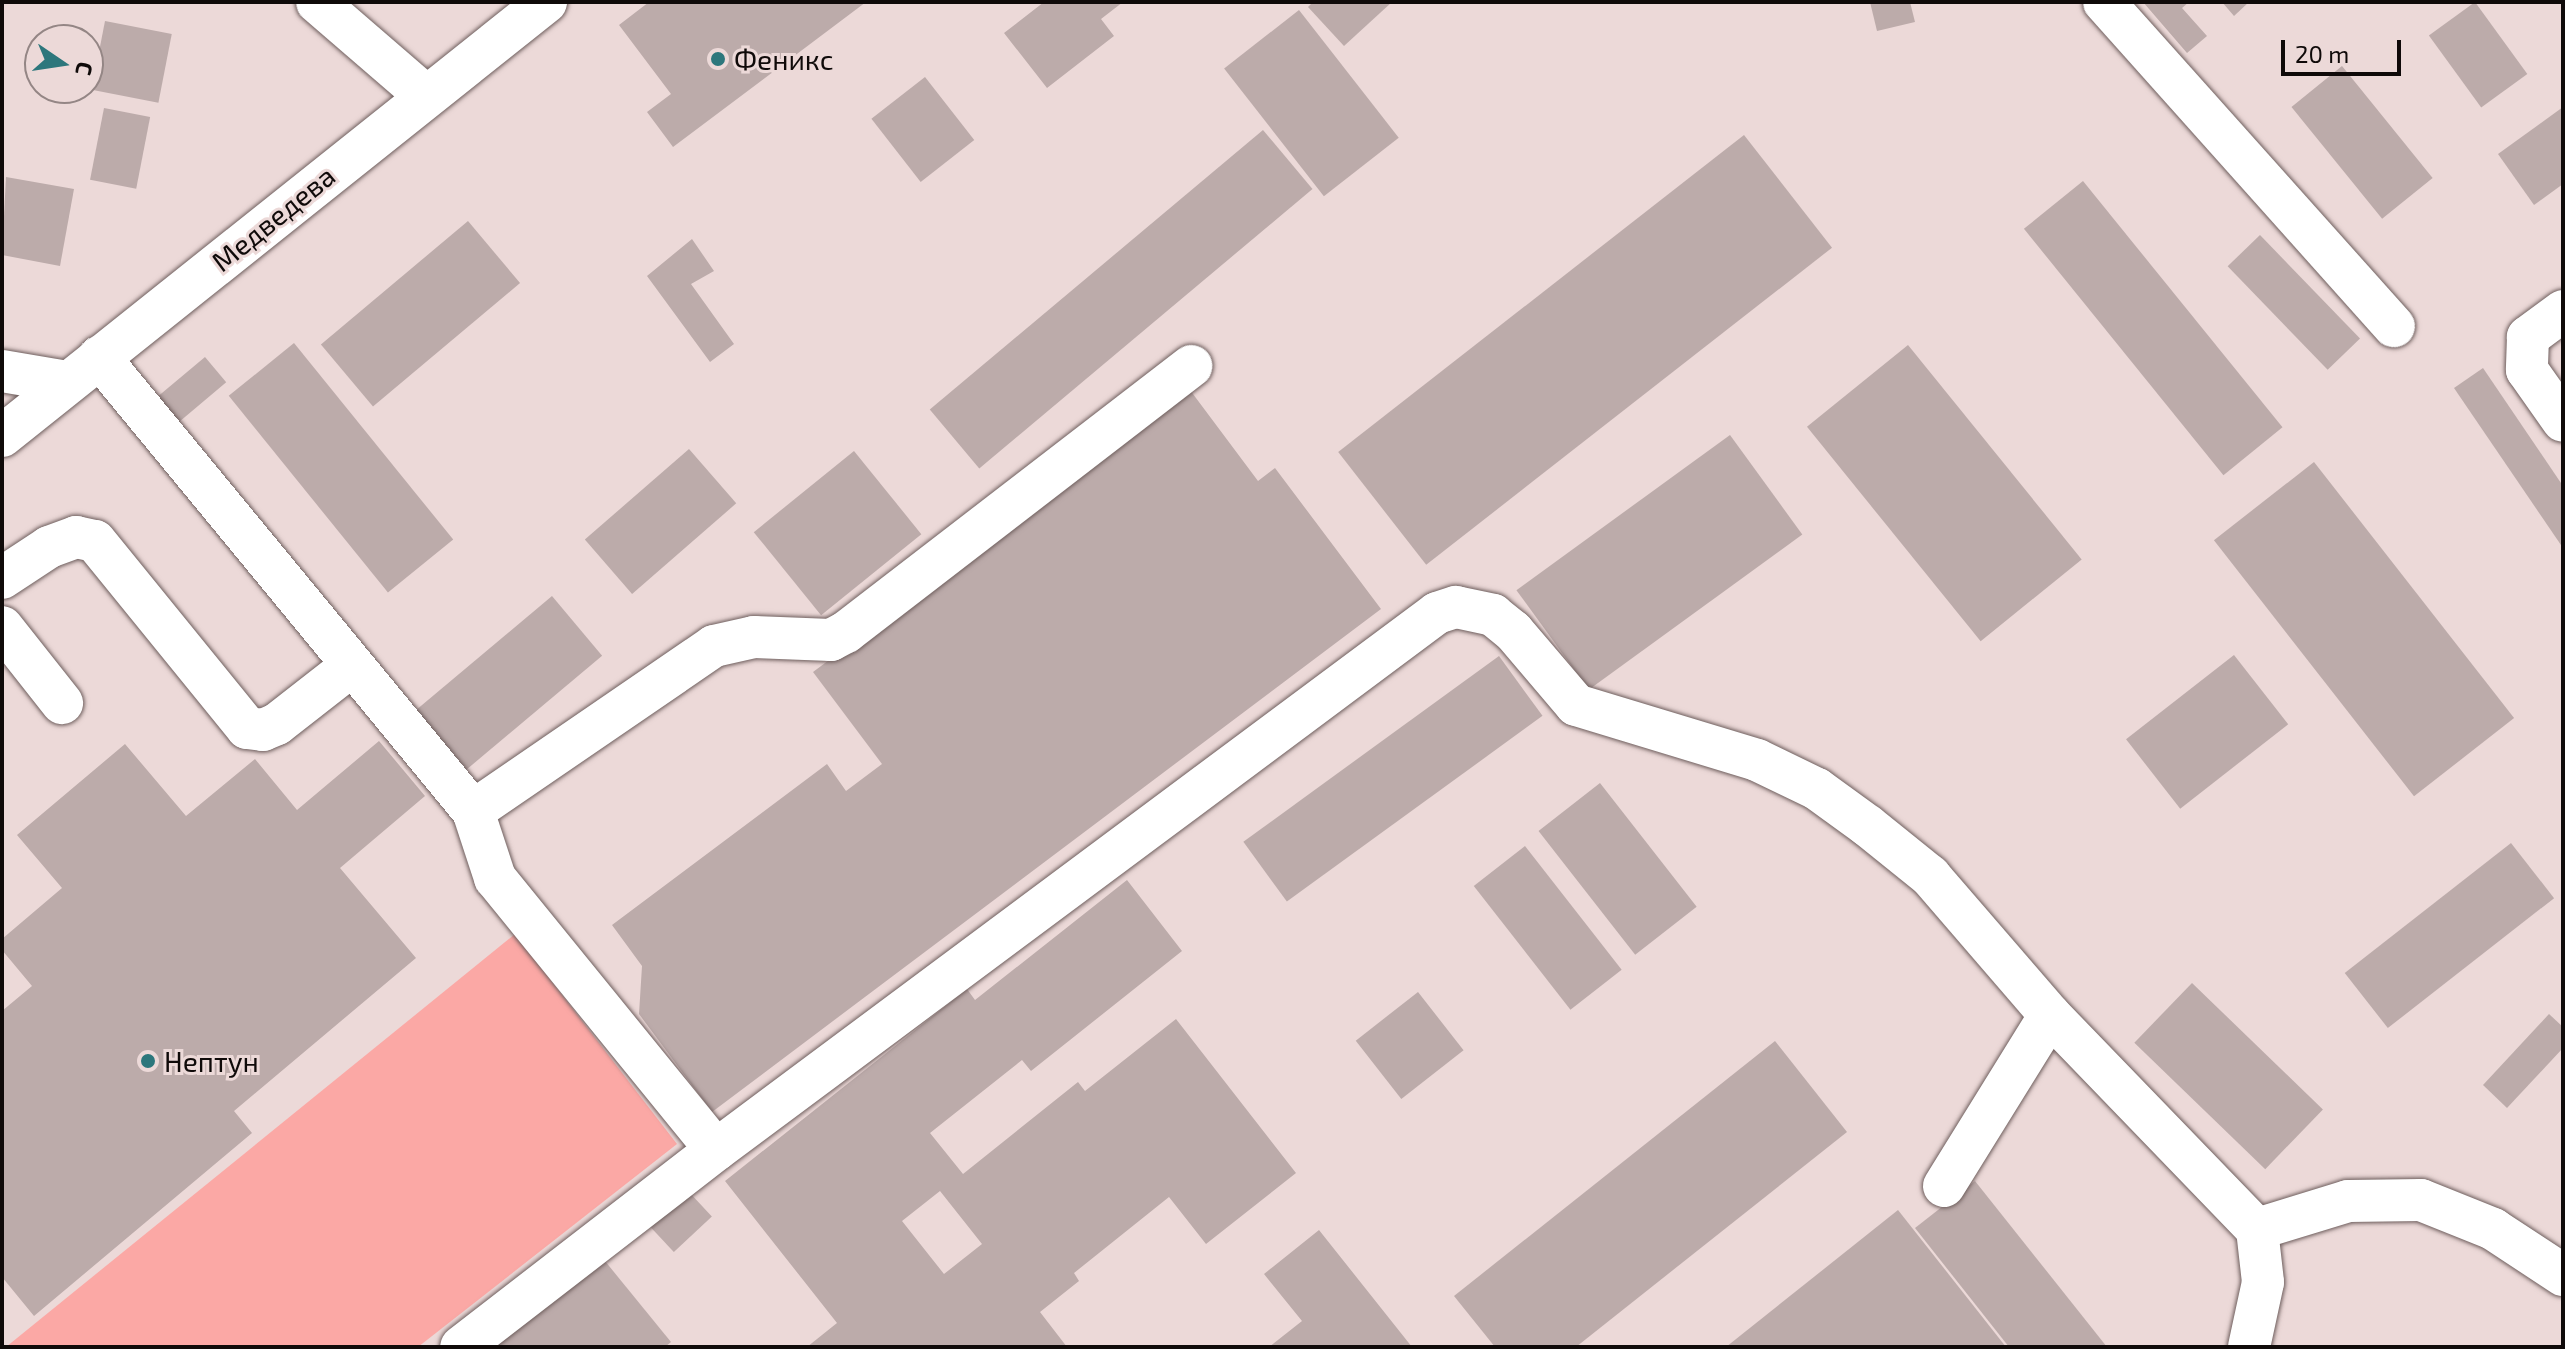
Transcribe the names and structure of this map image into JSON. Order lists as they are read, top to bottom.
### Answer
{
  "streets": {
    "street": ["Медведева"]
  },
  "places": ["Феникс", "Нептун"],
  "scale_bar": "20 m",
  "north": "right"
}
